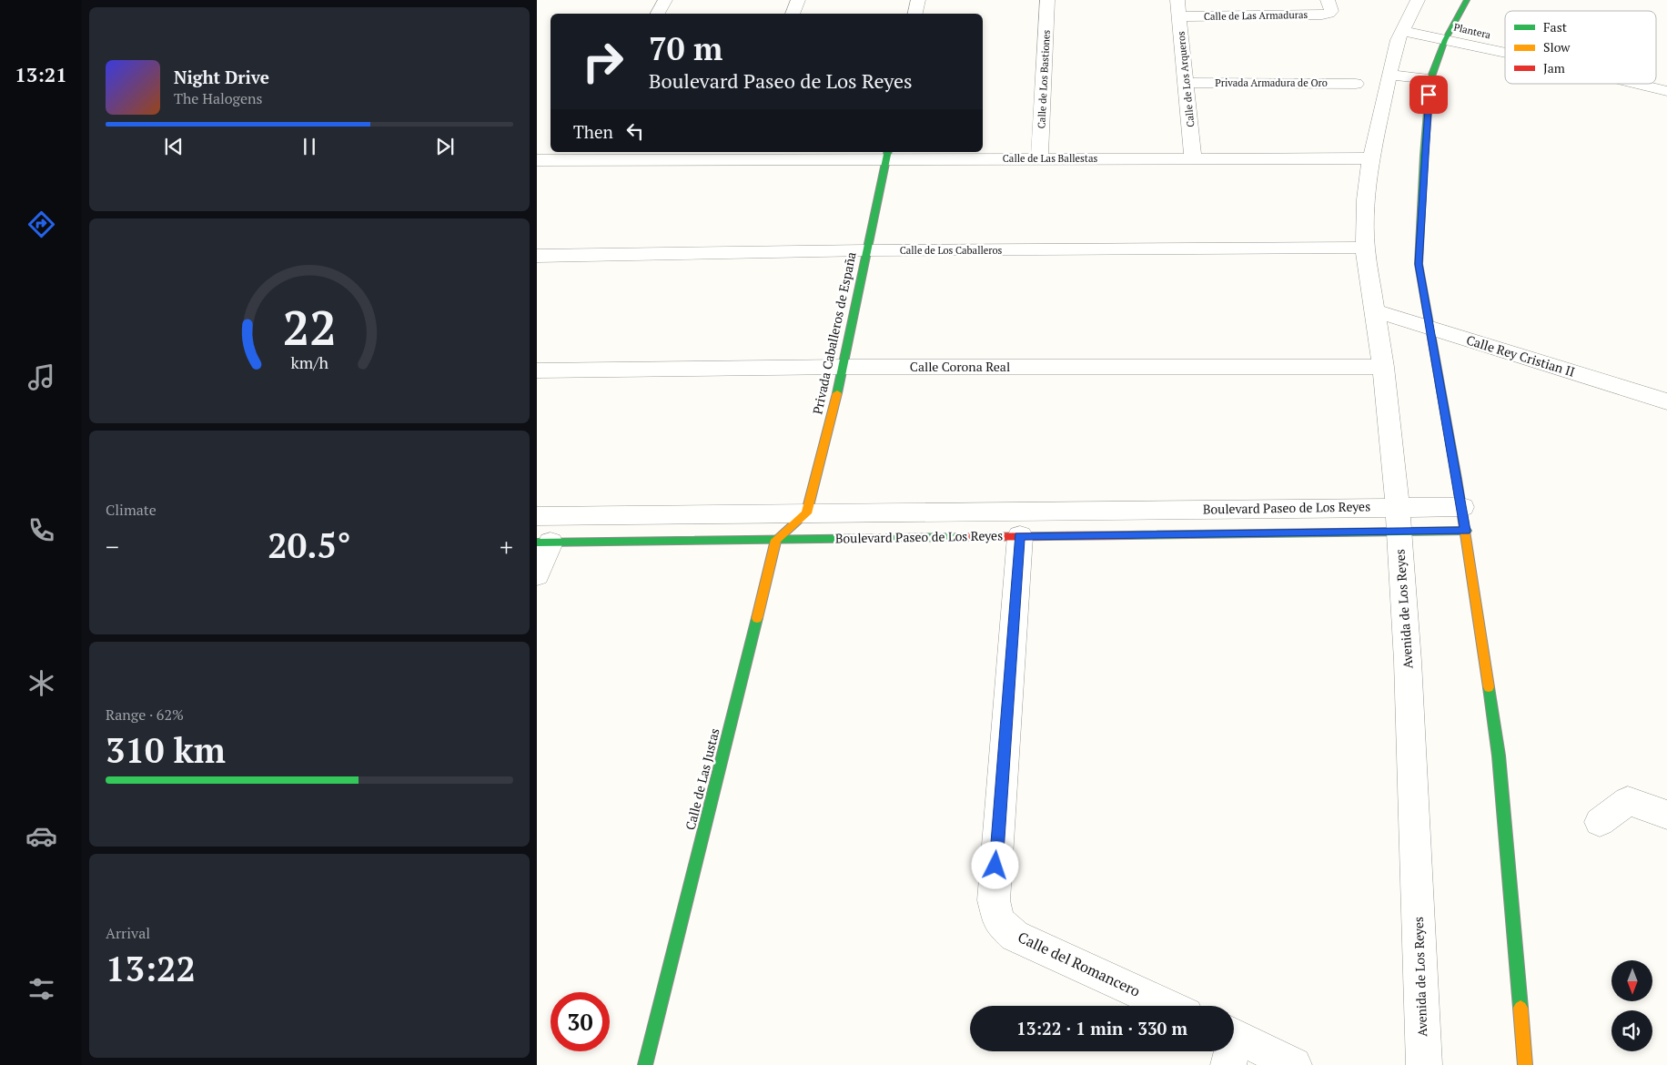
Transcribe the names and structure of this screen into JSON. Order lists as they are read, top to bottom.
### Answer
{
  "streets": {
    "street": [
      "Calle de Las Armaduras",
      "Plantera",
      "Calle de Los Bastiones",
      "Calle de Los Arqueros",
      "Privada Armadura de Oro",
      "Calle de Las Ballestas",
      "Calle de Los Caballeros",
      "Privada Caballeros de España",
      "Calle Rey Cristian II",
      "Calle Corona Real",
      "Boulevard Paseo de Los Reyes",
      "Avenida de Los Reyes",
      "Calle de Las Justas",
      "Calle del Romancero"
    ]
  },
  "crossings": [
    ["Calle de Las Armaduras", "Calle de Los Arqueros"],
    ["Plantera", "Avenida de Los Reyes"],
    ["Calle de Los Bastiones", "Calle de Las Ballestas"],
    ["Calle de Los Arqueros", "Privada Armadura de Oro"],
    ["Calle de Los Arqueros", "Calle de Las Ballestas"],
    ["Calle de Las Ballestas", "Privada Caballeros de España"],
    ["Calle de Las Ballestas", "Avenida de Los Reyes"],
    ["Calle de Los Caballeros", "Privada Caballeros de España"],
    ["Calle de Los Caballeros", "Avenida de Los Reyes"],
    ["Privada Caballeros de España", "Calle Corona Real"],
    ["Privada Caballeros de España", "Boulevard Paseo de Los Reyes"],
    ["Calle Rey Cristian II", "Avenida de Los Reyes"],
    ["Calle Corona Real", "Avenida de Los Reyes"],
    ["Boulevard Paseo de Los Reyes", "Avenida de Los Reyes"],
    ["Boulevard Paseo de Los Reyes", "Calle de Las Justas"],
    ["Boulevard Paseo de Los Reyes", "Calle del Romancero"]
  ],
  "legend": ["Fast", "Slow", "Jam"],
  "north": "bottom",
  "page": {
    "tabs": "13:21",
    "turn": ["70 m", "Boulevard Paseo de Los Reyes"],
    "song": ["Night Drive", "The Halogens"],
    "then": "Then",
    "tile": [
      "Climate",
      ["Range · 62%", "310 km"],
      ["Arrival", "13:22"]
    ],
    "heat": ["−", "20.5°", "+"],
    "limit": "30",
    "trip": "13:22 · 1 min · 330 m",
    "gauge": ["22", "km/h"]
  }
}
